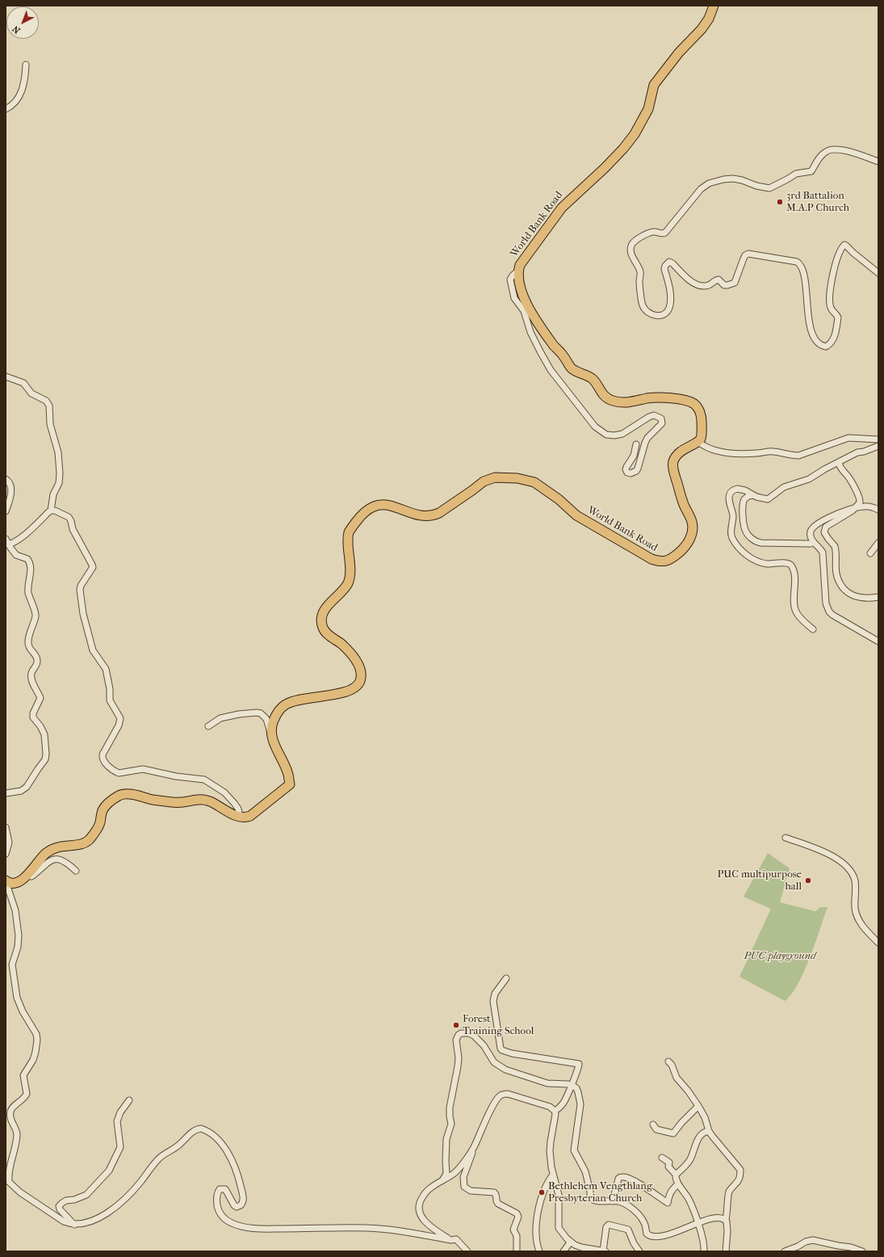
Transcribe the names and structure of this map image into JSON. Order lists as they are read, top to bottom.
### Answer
{
  "streets": {
    "main road": ["World Bank Road"]
  },
  "parks": ["PUC playground"],
  "places": [
    "3rd Battalion M.A.P Church",
    "PUC multipurpose hall",
    "Forest Training School",
    "Bethlehem Vengthlang Presbyterian Church"
  ],
  "north": "bottom left"
}
